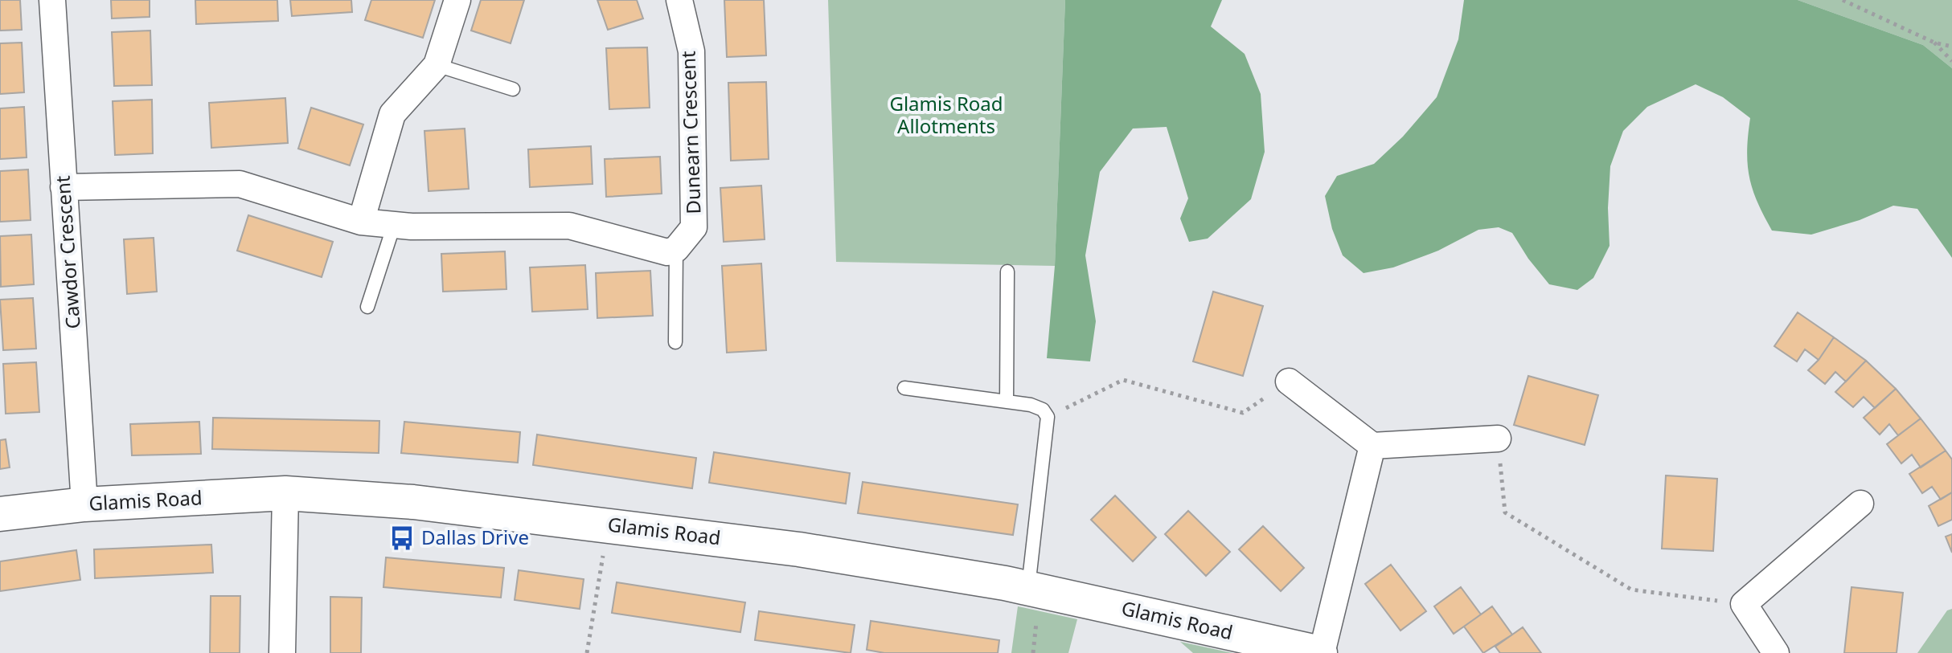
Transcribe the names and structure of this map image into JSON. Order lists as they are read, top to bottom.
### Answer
{
  "streets": {
    "street": ["Dunearn Crescent", "Cawdor Crescent", "Glamis Road"]
  },
  "crossings": [
    ["Cawdor Crescent", "Glamis Road"]
  ],
  "parks": ["Glamis Road Allotments"],
  "places": {
    "bus stop": ["Dallas Drive"]
  }
}
